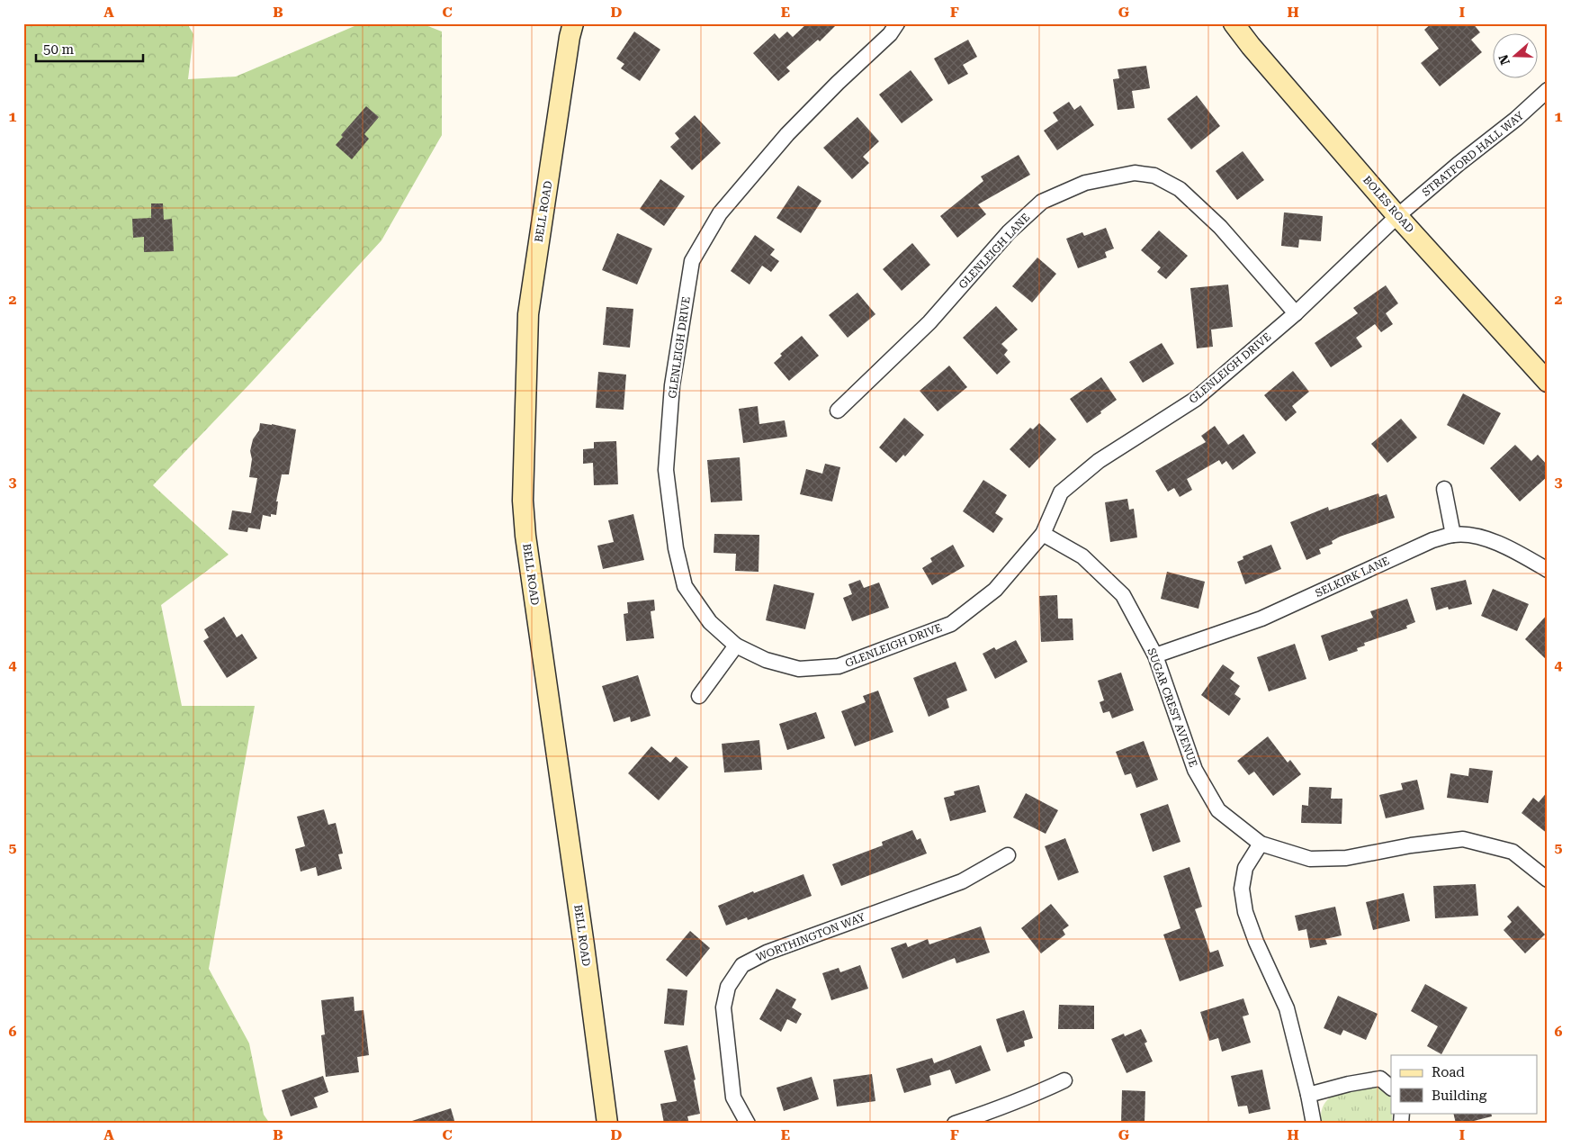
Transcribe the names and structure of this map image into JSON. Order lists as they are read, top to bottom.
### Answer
{
  "streets": {
    "street": [
      "STRATFORD HALL WAY",
      "BOLES ROAD",
      "BELL ROAD",
      "GLENLEIGH LANE",
      "GLENLEIGH DRIVE",
      "SELKIRK LANE",
      "SUGAR CREST AVENUE",
      "WORTHINGTON WAY"
    ]
  },
  "crossings": [
    ["STRATFORD HALL WAY", "BOLES ROAD"],
    ["STRATFORD HALL WAY", "GLENLEIGH DRIVE"],
    ["BOLES ROAD", "GLENLEIGH DRIVE"],
    ["GLENLEIGH LANE", "GLENLEIGH DRIVE"],
    ["GLENLEIGH DRIVE", "SUGAR CREST AVENUE"],
    ["SELKIRK LANE", "SUGAR CREST AVENUE"]
  ],
  "legend": ["Road", "Building"],
  "scale_bar": "50 m",
  "north": "left",
  "grid": {
    "columns": [
      "A",
      "B",
      "C",
      "D",
      "E",
      "F",
      "G",
      "H",
      "I"
    ],
    "rows": [
      "1",
      "2",
      "3",
      "4",
      "5",
      "6"
    ]
  }
}
